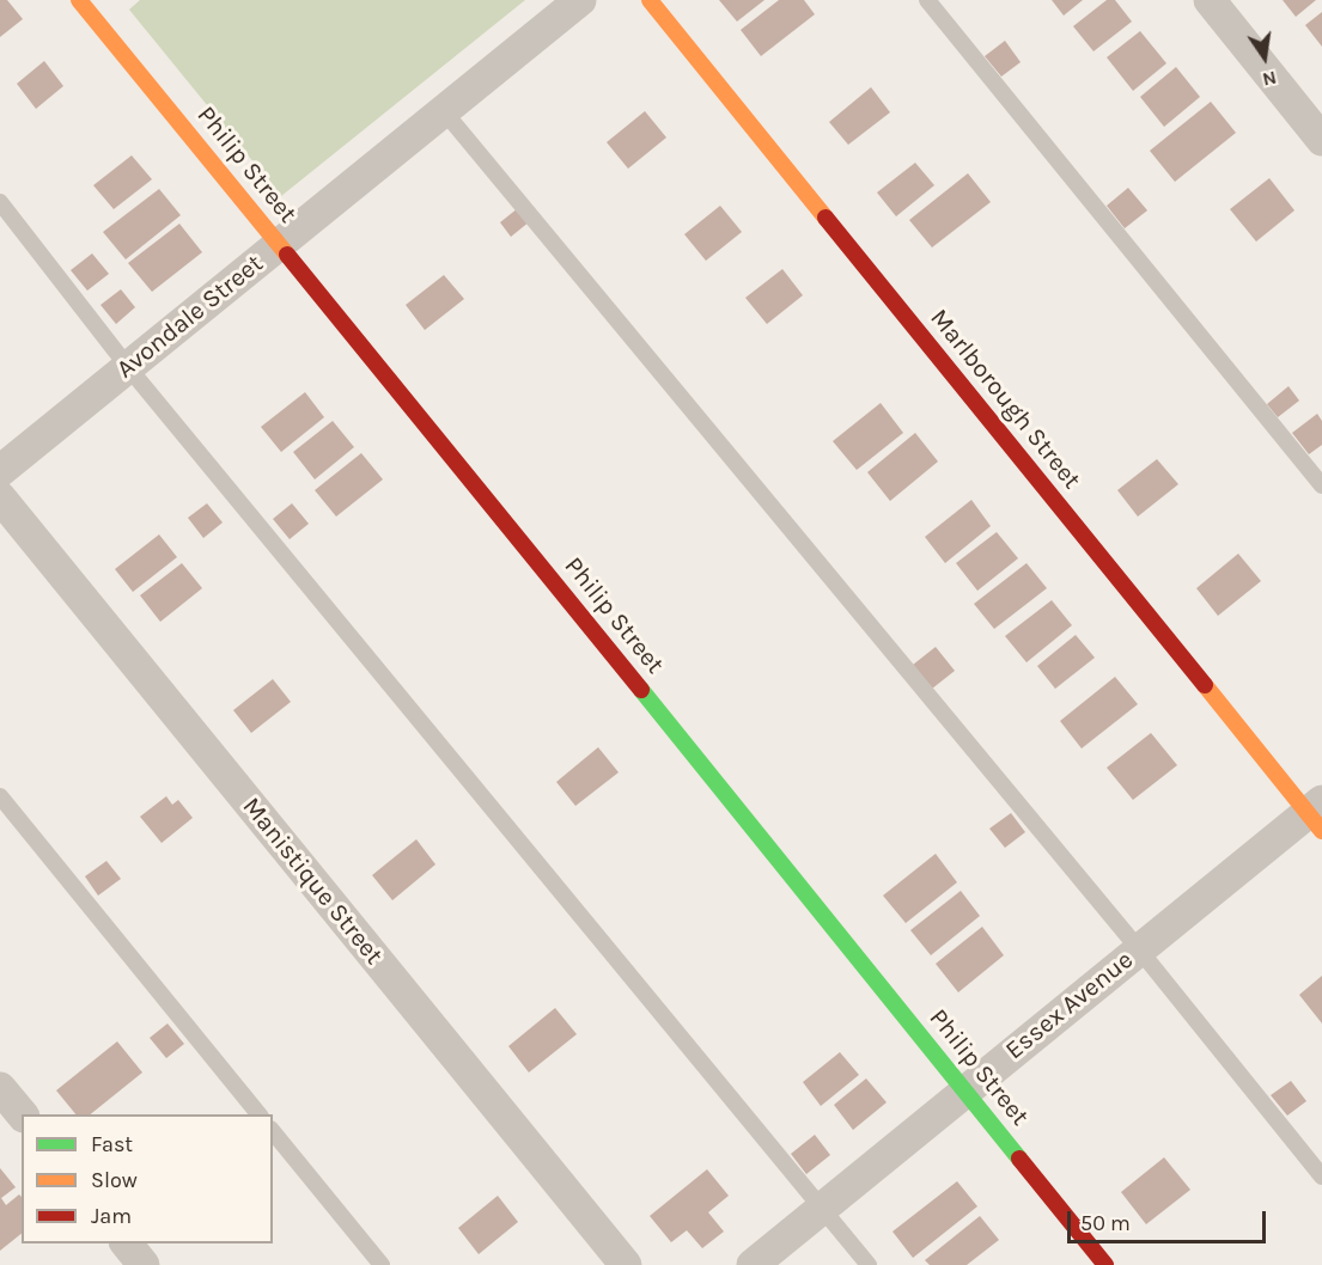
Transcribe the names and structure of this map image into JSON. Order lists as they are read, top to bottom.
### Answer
{
  "streets": {
    "street": [
      "Philip Street",
      "Avondale Street",
      "Marlborough Street",
      "Manistique Street",
      "Essex Avenue"
    ]
  },
  "crossings": [
    ["Philip Street", "Avondale Street"],
    ["Philip Street", "Essex Avenue"],
    ["Marlborough Street", "Essex Avenue"]
  ],
  "legend": ["Fast", "Slow", "Jam"],
  "scale_bar": "50 m",
  "north": "bottom"
}
